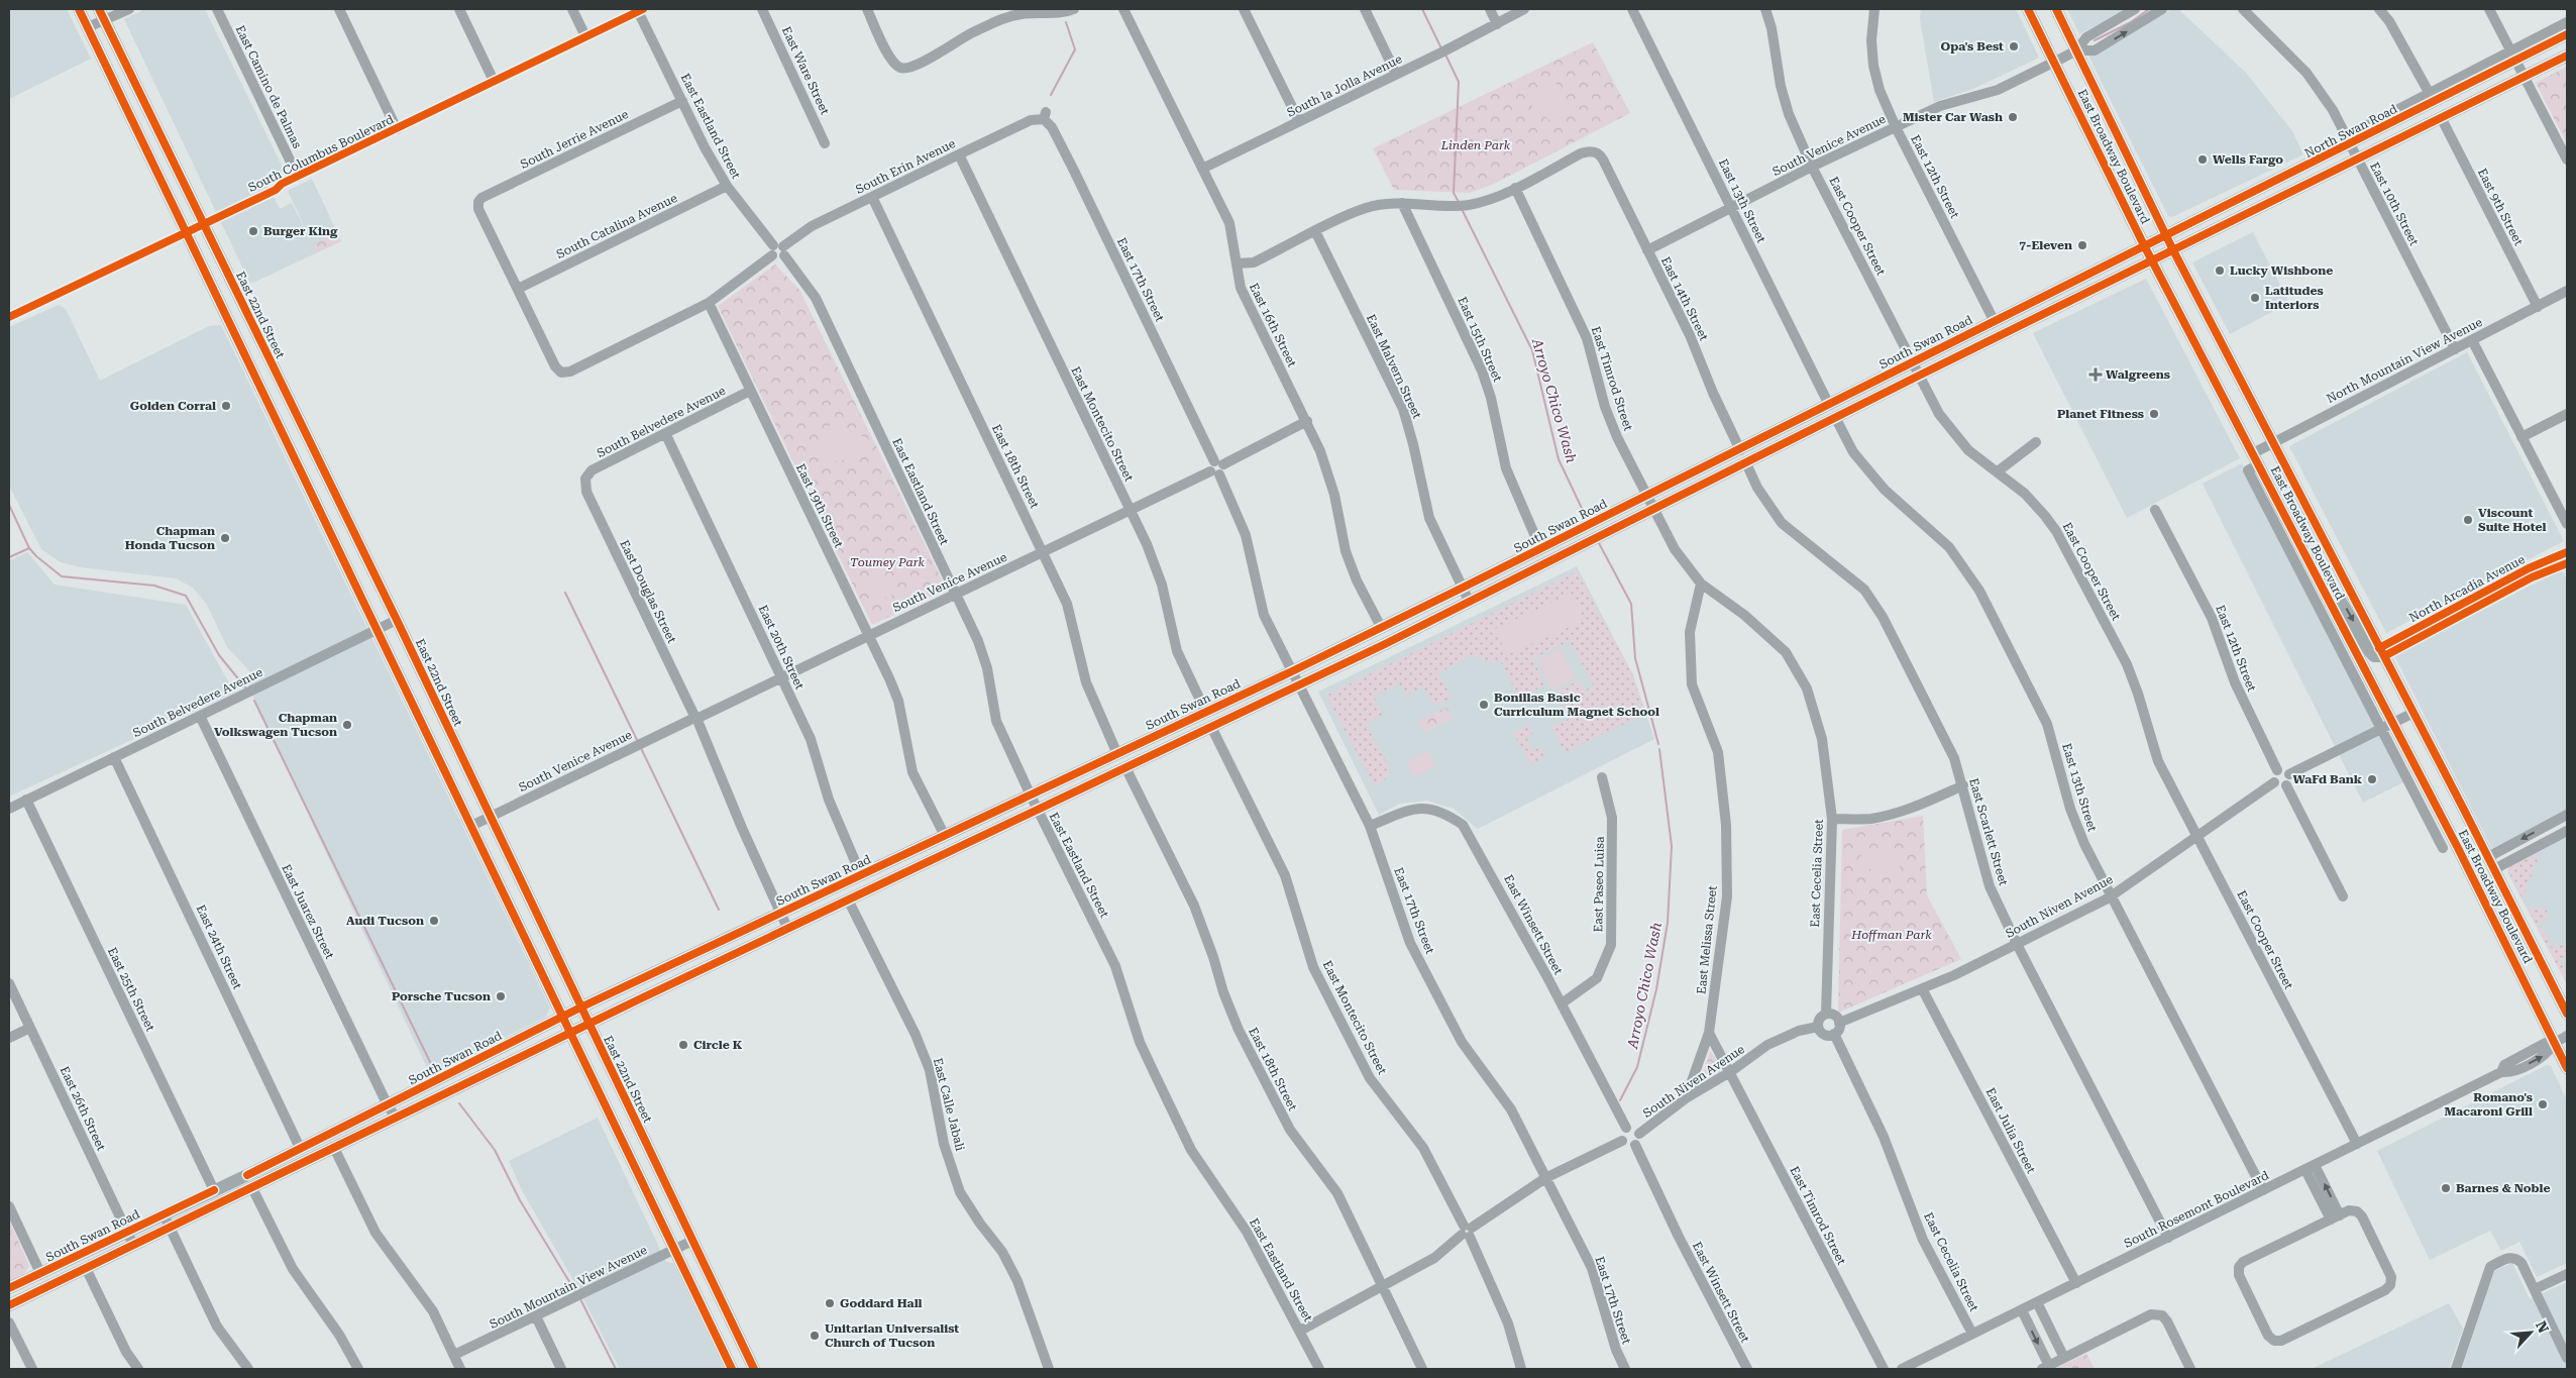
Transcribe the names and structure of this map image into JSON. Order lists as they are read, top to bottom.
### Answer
{
  "streets": {
    "main road": [
      "North Swan Road",
      "East Broadway Boulevard",
      "East 22nd Street",
      "South Swan Road"
    ],
    "street": [
      "East Ware Street",
      "South la Jolla Avenue",
      "East Camino de Palmas",
      "East Eastland Street",
      "South Jerrie Avenue",
      "South Venice Avenue",
      "South Columbus Boulevard",
      "South Erin Avenue",
      "East 12th Street",
      "East 13th Street",
      "East 10th Street",
      "East 9th Street",
      "South Catalina Avenue",
      "East Cooper Street",
      "East 17th Street",
      "East 14th Street",
      "East 16th Street",
      "East 15th Street",
      "North Mountain View Avenue",
      "East Malvern Street",
      "East Timrod Street",
      "South Belvedere Avenue",
      "East Montecito Street",
      "East 18th Street",
      "East 19th Street",
      "North Arcadia Avenue",
      "East Douglas Street",
      "East 20th Street",
      "East Scarlett Street",
      "East Cecelia Street",
      "East Paseo Luisa",
      "South Niven Avenue",
      "East Juarez Street",
      "East Winsett Street",
      "East Melissa Street",
      "East 24th Street",
      "East 25th Street",
      "East Calle Jabali",
      "East 26th Street",
      "East Julia Street",
      "South Rosemont Boulevard",
      "South Mountain View Avenue"
    ]
  },
  "crossings": [
    ["South la Jolla Avenue", "East 16th Street"],
    ["East Camino de Palmas", "South Columbus Boulevard"],
    ["East Eastland Street", "South Jerrie Avenue"],
    ["East Eastland Street", "South Venice Avenue"],
    ["East Eastland Street", "South Columbus Boulevard"],
    ["East Eastland Street", "South Erin Avenue"],
    ["East Eastland Street", "South Catalina Avenue"],
    ["East Eastland Street", "South Swan Road"],
    ["North Swan Road", "East Broadway Boulevard"],
    ["North Swan Road", "East 10th Street"],
    ["North Swan Road", "South Swan Road"],
    ["South Jerrie Avenue", "South Erin Avenue"],
    ["South Jerrie Avenue", "South Catalina Avenue"],
    ["South Venice Avenue", "East Broadway Boulevard"],
    ["South Venice Avenue", "East 12th Street"],
    ["South Venice Avenue", "East 13th Street"],
    ["South Venice Avenue", "East Cooper Street"],
    ["South Venice Avenue", "East 17th Street"],
    ["South Venice Avenue", "East 14th Street"],
    ["South Venice Avenue", "East 22nd Street"],
    ["South Venice Avenue", "East 16th Street"],
    ["South Venice Avenue", "East Montecito Street"],
    ["South Venice Avenue", "East 18th Street"],
    ["South Venice Avenue", "East 19th Street"],
    ["South Venice Avenue", "East Douglas Street"],
    ["South Venice Avenue", "East 20th Street"],
    ["South Columbus Boulevard", "East 22nd Street"],
    ["East Broadway Boulevard", "South Swan Road"],
    ["East Broadway Boulevard", "North Mountain View Avenue"],
    ["East Broadway Boulevard", "North Arcadia Avenue"],
    ["East Broadway Boulevard", "South Rosemont Boulevard"],
    ["South Erin Avenue", "South Catalina Avenue"],
    ["South Erin Avenue", "East 17th Street"],
    ["South Erin Avenue", "East Montecito Street"],
    ["South Erin Avenue", "East 18th Street"],
    ["South Erin Avenue", "East 19th Street"],
    ["East 12th Street", "South Swan Road"],
    ["East 12th Street", "South Niven Avenue"],
    ["East 13th Street", "South Swan Road"],
    ["East 13th Street", "South Niven Avenue"],
    ["East 13th Street", "South Rosemont Boulevard"],
    ["East 10th Street", "North Mountain View Avenue"],
    ["East 9th Street", "North Mountain View Avenue"],
    ["East Cooper Street", "South Swan Road"],
    ["East Cooper Street", "South Niven Avenue"],
    ["East Cooper Street", "South Rosemont Boulevard"],
    ["East 17th Street", "South Swan Road"],
    ["East 17th Street", "East Winsett Street"],
    ["East 14th Street", "South Swan Road"],
    ["East 14th Street", "East Timrod Street"],
    ["East 22nd Street", "South Swan Road"],
    ["East 22nd Street", "South Belvedere Avenue"],
    ["East 22nd Street", "South Mountain View Avenue"],
    ["East 16th Street", "South Swan Road"],
    ["East 15th Street", "South Swan Road"],
    ["South Swan Road", "East Malvern Street"],
    ["South Swan Road", "East Timrod Street"],
    ["South Swan Road", "East Montecito Street"],
    ["South Swan Road", "East 18th Street"],
    ["South Swan Road", "East 19th Street"],
    ["South Swan Road", "East Douglas Street"],
    ["South Swan Road", "East 20th Street"],
    ["South Swan Road", "East Scarlett Street"],
    ["South Swan Road", "East Cecelia Street"],
    ["South Swan Road", "East Juarez Street"],
    ["South Swan Road", "East 24th Street"],
    ["South Swan Road", "East 25th Street"],
    ["South Swan Road", "East Calle Jabali"],
    ["South Swan Road", "East 26th Street"],
    ["East Timrod Street", "East Cecelia Street"],
    ["East Timrod Street", "South Niven Avenue"],
    ["South Belvedere Avenue", "East 19th Street"],
    ["South Belvedere Avenue", "East Douglas Street"],
    ["South Belvedere Avenue", "East 20th Street"],
    ["South Belvedere Avenue", "East Juarez Street"],
    ["South Belvedere Avenue", "East 24th Street"],
    ["South Belvedere Avenue", "East 25th Street"],
    ["East Scarlett Street", "South Niven Avenue"],
    ["East Scarlett Street", "South Rosemont Boulevard"],
    ["East Cecelia Street", "South Niven Avenue"],
    ["East Cecelia Street", "East Melissa Street"],
    ["East Cecelia Street", "South Rosemont Boulevard"],
    ["East Paseo Luisa", "East Winsett Street"],
    ["South Niven Avenue", "East Winsett Street"],
    ["South Niven Avenue", "East Melissa Street"],
    ["South Niven Avenue", "East Julia Street"],
    ["East Julia Street", "South Rosemont Boulevard"]
  ],
  "water": ["Arroyo Chico Wash"],
  "parks": ["Linden Park", "Toumey Park", "Hoffman Park"],
  "places": {
    "other": [
      "Opa's Best",
      "Mister Car Wash",
      "Wells Fargo",
      "Burger King",
      "7-Eleven",
      "Lucky Wishbone",
      "Latitudes Interiors",
      "Golden Corral",
      "Planet Fitness",
      "Viscount Suite Hotel",
      "Chapman Honda Tucson",
      "Bonillas Basic Curriculum Magnet School",
      "Chapman Volkswagen Tucson",
      "WaFd Bank",
      "Audi Tucson",
      "Porsche Tucson",
      "Circle K",
      "Romano's Macaroni Grill",
      "Barnes & Noble",
      "Goddard Hall",
      "Unitarian Universalist Church of Tucson"
    ],
    "health": ["Walgreens"]
  },
  "north": "top right"
}
